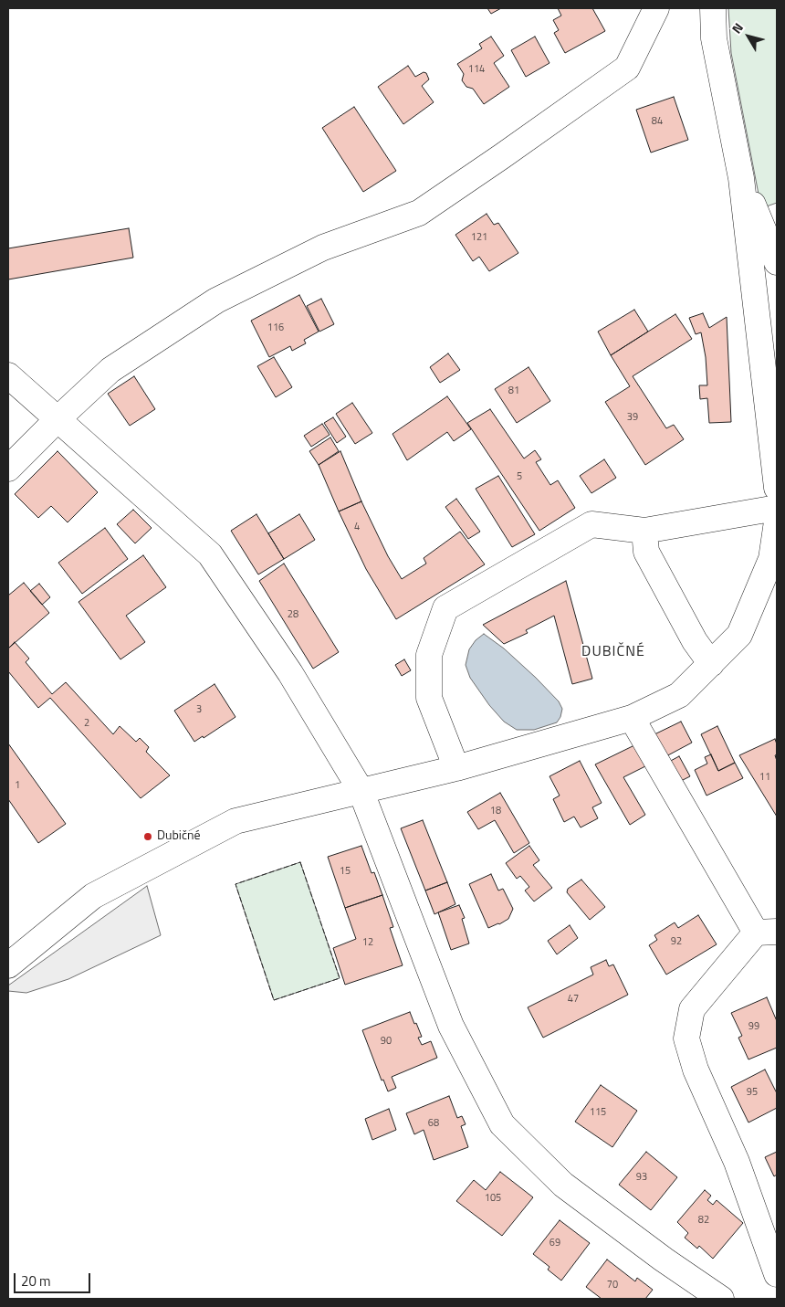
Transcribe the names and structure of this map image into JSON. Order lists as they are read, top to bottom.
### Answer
{
  "districts": ["DUBIČNÉ"],
  "places": ["Dubičné"],
  "house_numbers": [
    "114",
    "84",
    "121",
    "116",
    "81",
    "39",
    "5",
    "4",
    "28",
    "3",
    "2",
    "11",
    "1",
    "18",
    "15",
    "92",
    "12",
    "47",
    "99",
    "90",
    "95",
    "115",
    "68",
    "93",
    "105",
    "82",
    "69",
    "70"
  ],
  "scale_bar": "20 m",
  "north": "top left"
}
